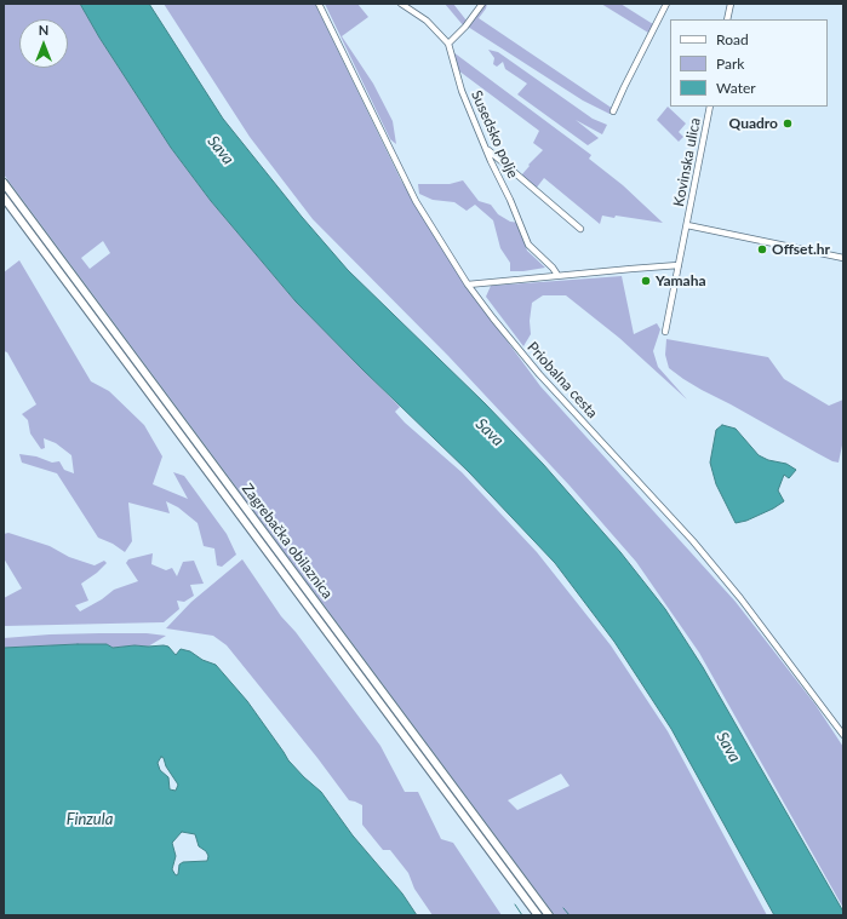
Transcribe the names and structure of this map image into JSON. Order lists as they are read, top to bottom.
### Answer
{
  "streets": {
    "highway": ["Zagrebačka obilaznica"],
    "street": ["Susedsko polje", "Kovinska ulica", "Priobalna cesta"]
  },
  "water": ["Sava", "Finzula"],
  "places": ["Quadro", "Offset.hr", "Yamaha"],
  "legend": ["Road", "Park", "Water"],
  "north": "top"
}
